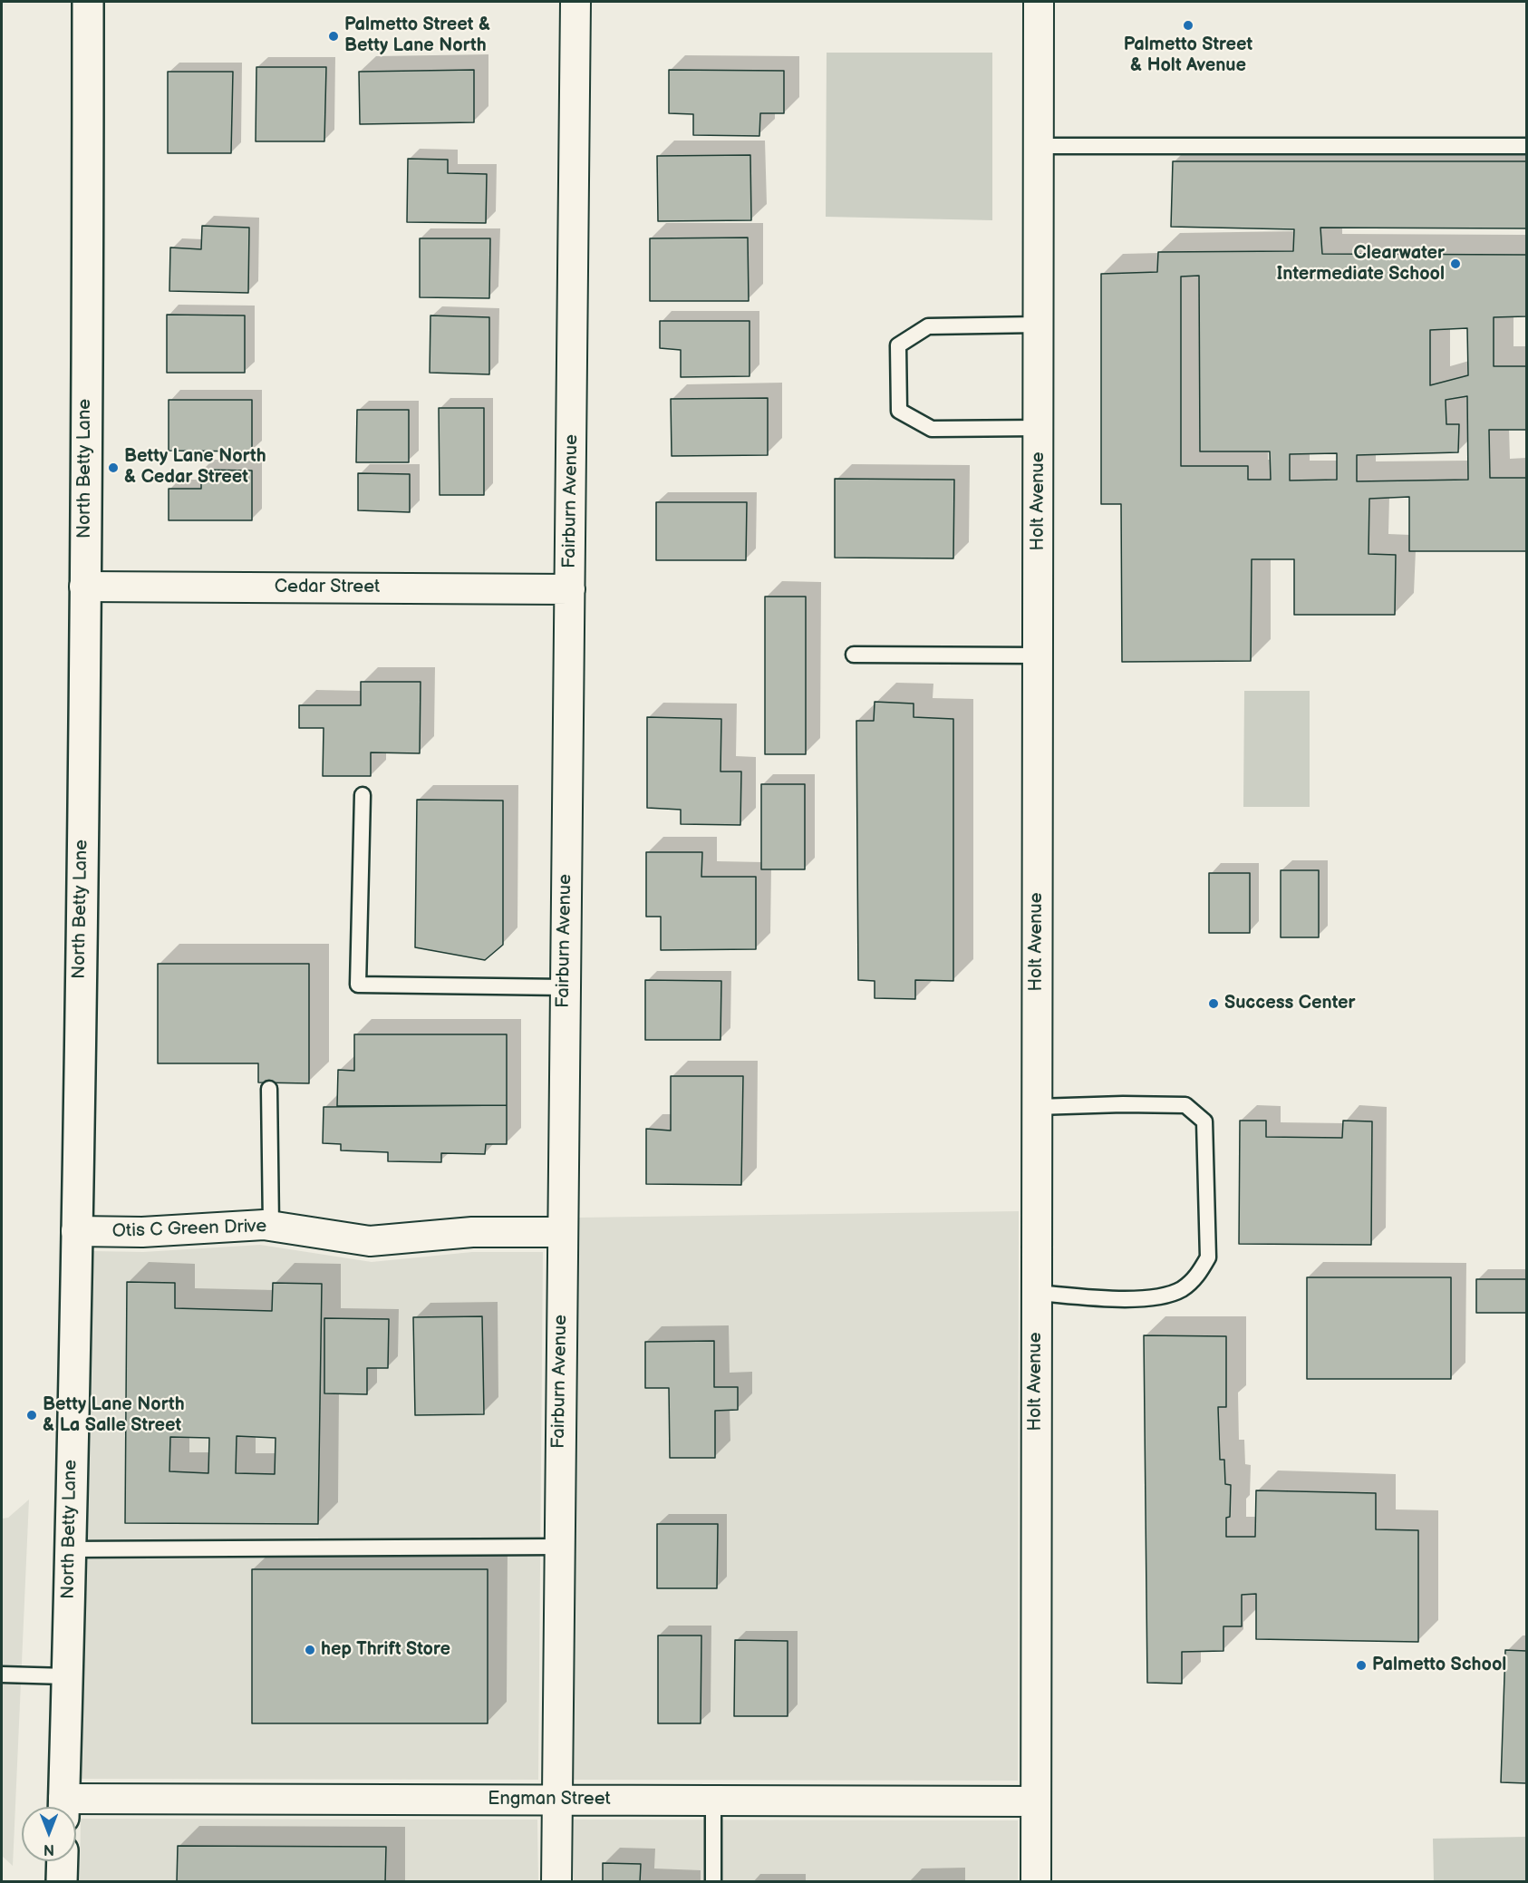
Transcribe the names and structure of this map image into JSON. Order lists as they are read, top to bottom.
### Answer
{
  "streets": {
    "street": [
      "North Betty Lane",
      "Fairburn Avenue",
      "Holt Avenue",
      "Cedar Street",
      "Otis C Green Drive",
      "Engman Street"
    ]
  },
  "crossings": [
    ["North Betty Lane", "Cedar Street"],
    ["North Betty Lane", "Otis C Green Drive"],
    ["Fairburn Avenue", "Cedar Street"],
    ["Fairburn Avenue", "Otis C Green Drive"],
    ["Fairburn Avenue", "Engman Street"],
    ["Holt Avenue", "Engman Street"]
  ],
  "places": [
    "Palmetto Street & Holt Avenue",
    "Palmetto Street & Betty Lane North",
    "Clearwater Intermediate School",
    "Betty Lane North & Cedar Street",
    "Success Center",
    "Betty Lane North & La Salle Street",
    "hep Thrift Store",
    "Palmetto School"
  ],
  "north": "bottom"
}
